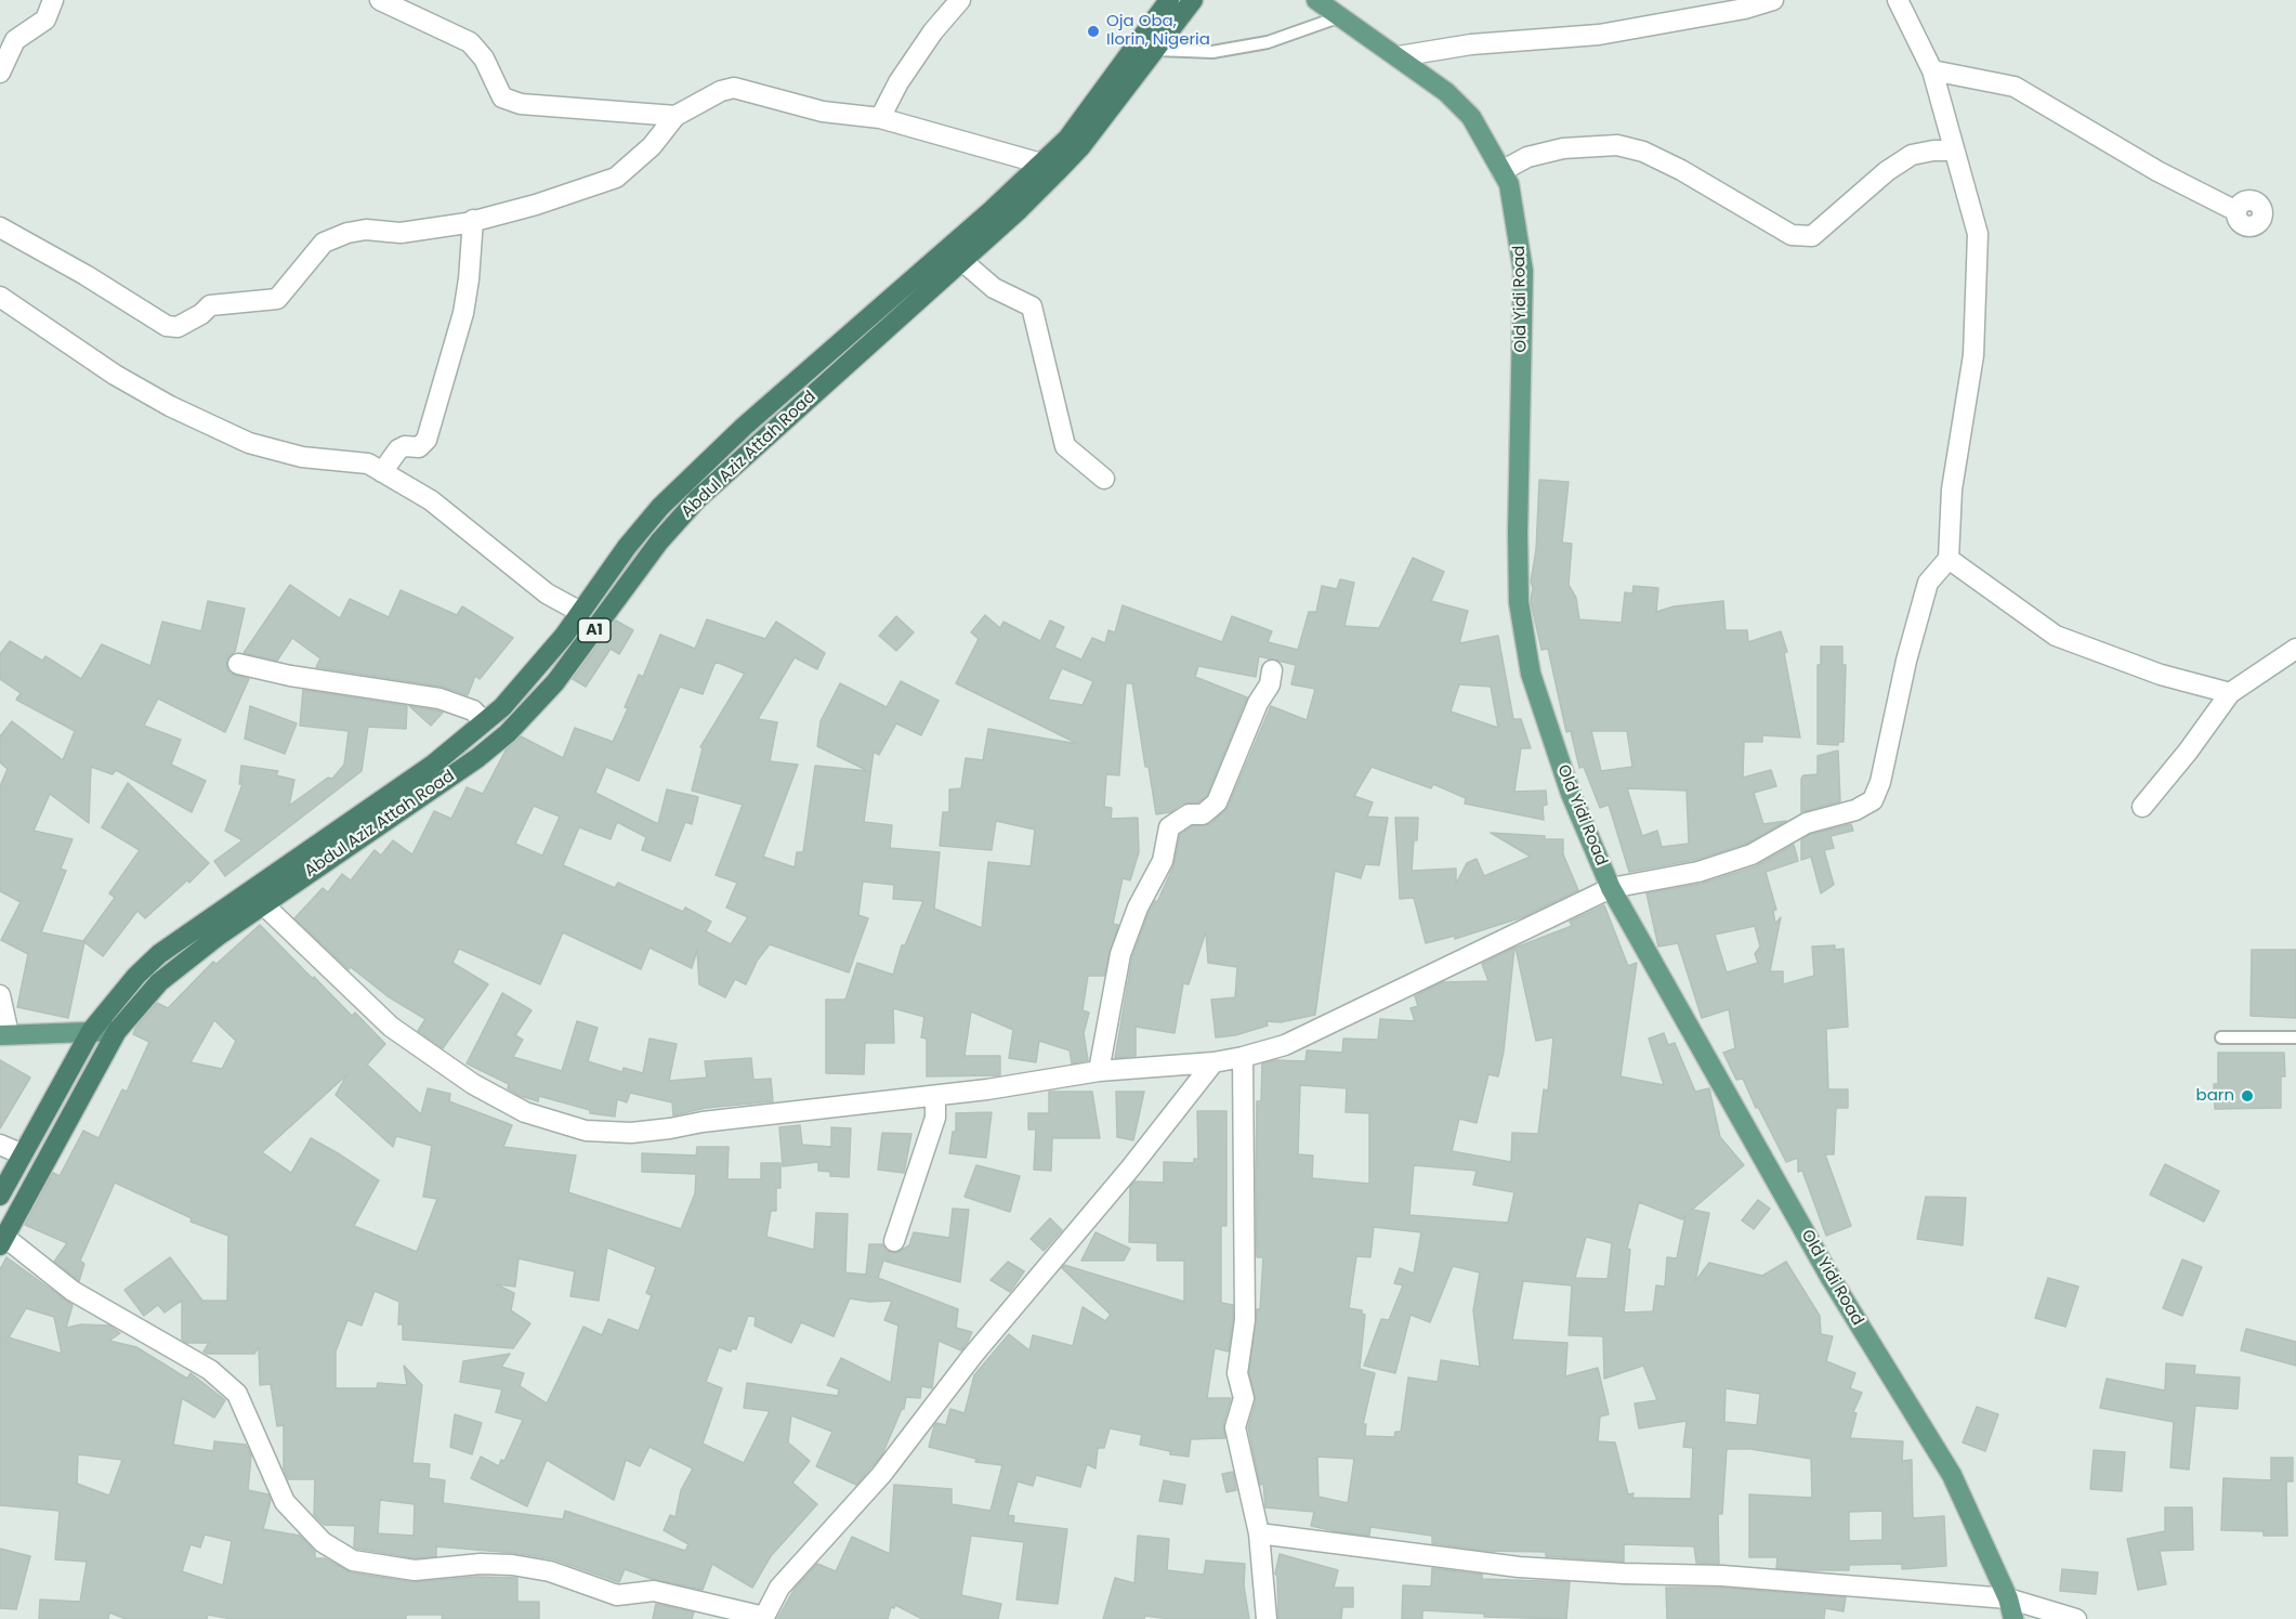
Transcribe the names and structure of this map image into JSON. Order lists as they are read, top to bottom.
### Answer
{
  "streets": {
    "highway": ["Abdul Aziz Attah Road", "A1"],
    "main road": ["Old Yidi Road"]
  },
  "places": ["Oja Oba, Ilorin, Nigeria", "barn"]
}
